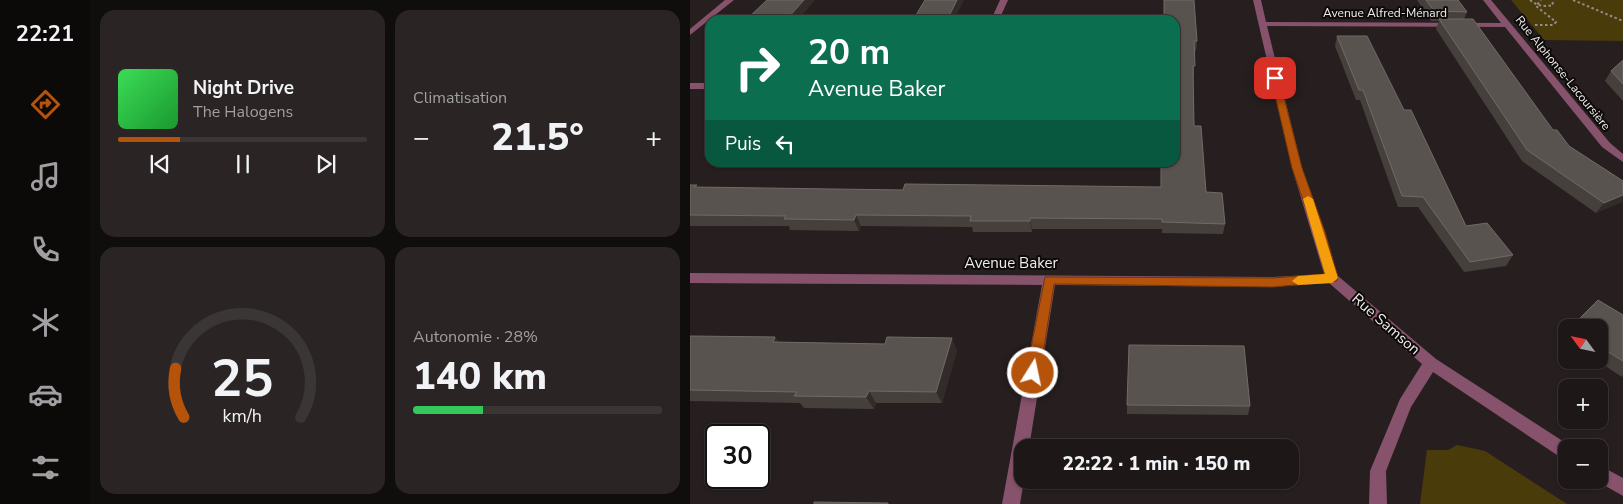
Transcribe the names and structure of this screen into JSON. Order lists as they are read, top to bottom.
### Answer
{
  "streets": {
    "street": [
      "Avenue Alfred-Ménard",
      "Rue Alphonse-Lacoursière",
      "Avenue Baker",
      "Rue Samson"
    ]
  },
  "crossings": [
    ["Avenue Alfred-Ménard", "Rue Alphonse-Lacoursière"],
    ["Avenue Baker", "Rue Samson"]
  ],
  "north": "top left",
  "page": {
    "tabs": "22:21",
    "tile": [
      "Climatisation",
      ["Autonomie · 28%", "140 km"]
    ],
    "turn": ["20 m", "Avenue Baker"],
    "song": ["Night Drive", "The Halogens"],
    "heat": ["−", "21.5°", "+"],
    "then": "Puis",
    "map_buttons": ["+", "−"],
    "limit": "30",
    "trip": "22:22 · 1 min · 150 m",
    "gauge": ["25", "km/h"]
  }
}
